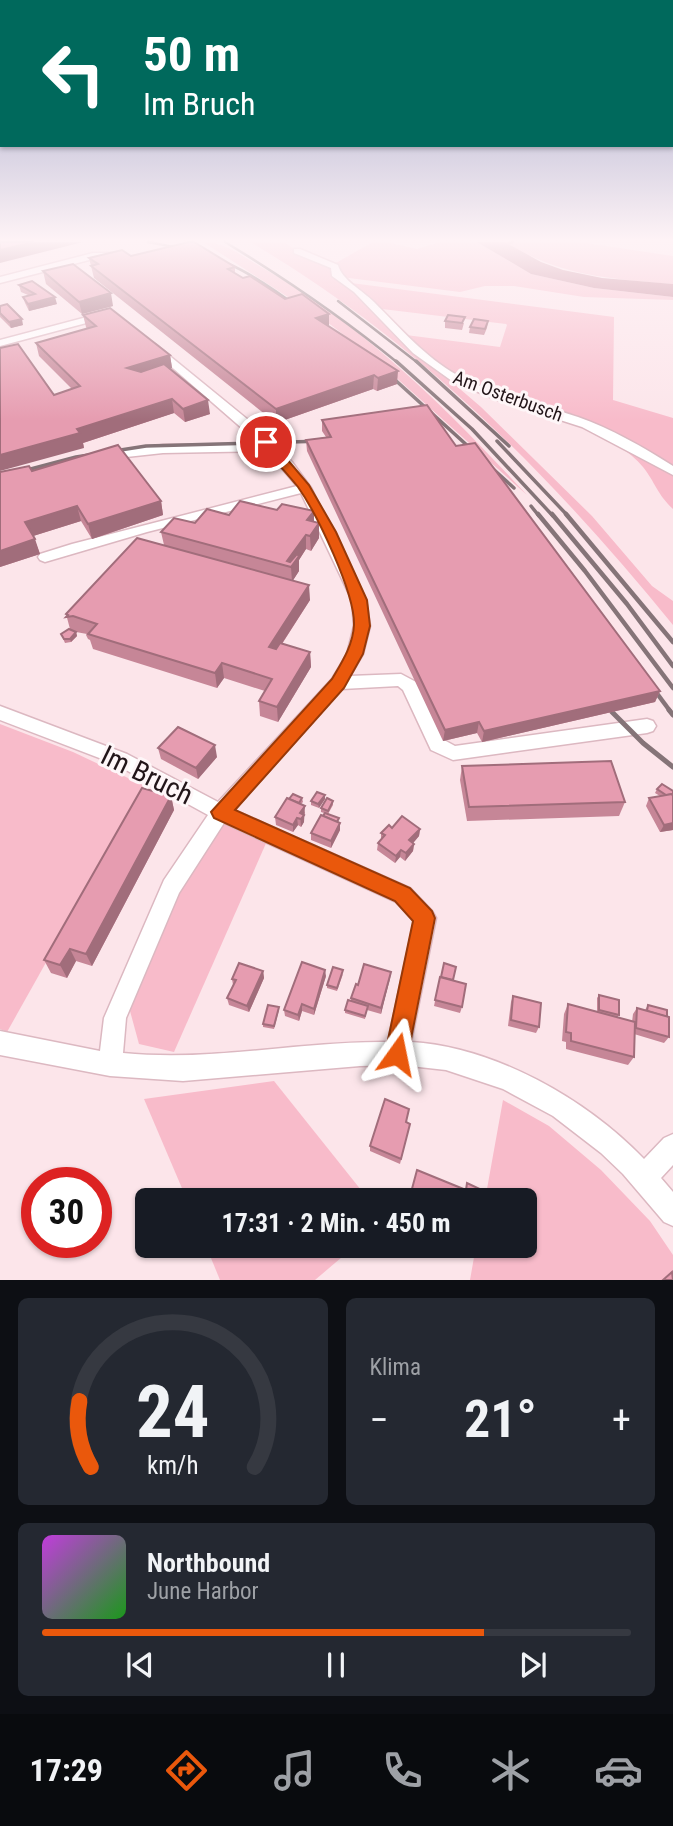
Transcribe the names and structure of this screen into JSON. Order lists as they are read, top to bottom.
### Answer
{
  "streets": {
    "street": ["Am Osterbusch", "Im Bruch"]
  },
  "page": {
    "turn": ["50 m", "Im Bruch"],
    "limit": "30",
    "trip": "17:31 · 2 Min. · 450 m",
    "tile": "Klima",
    "heat": ["−", "21°", "+"],
    "song": ["Northbound", "June Harbor"],
    "tabs": "17:29",
    "gauge": ["24", "km/h"]
  }
}
